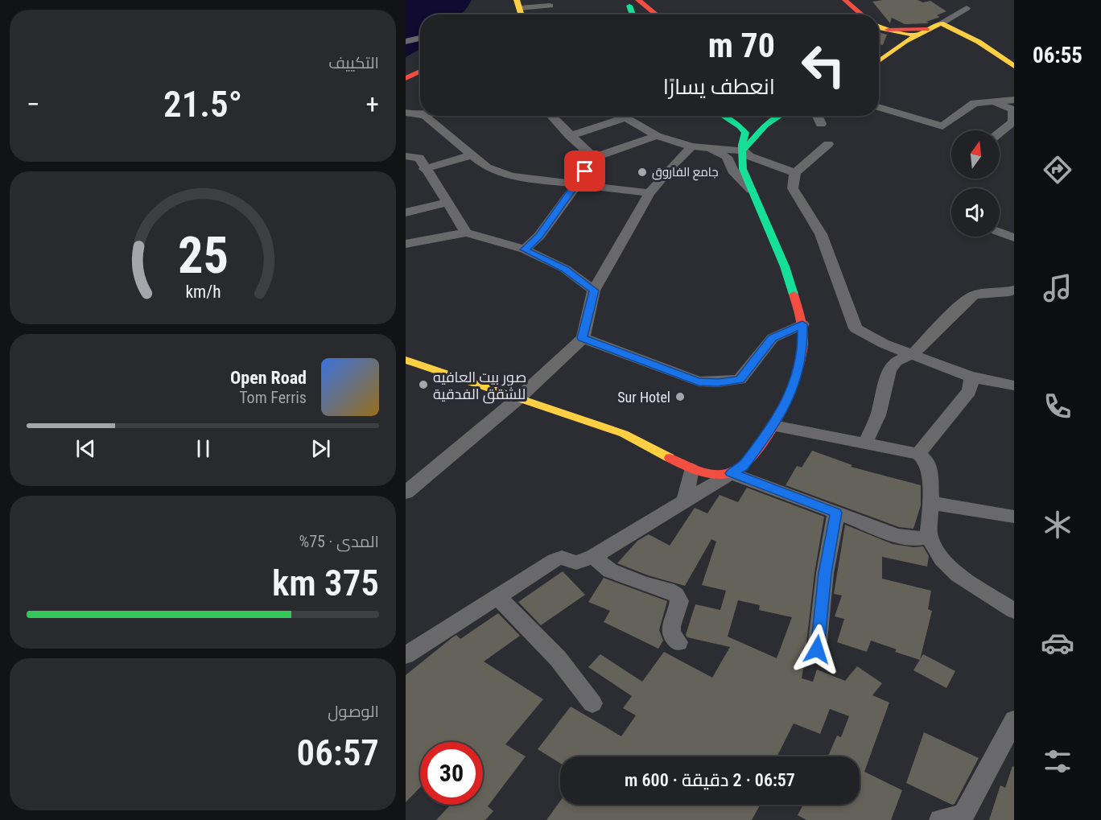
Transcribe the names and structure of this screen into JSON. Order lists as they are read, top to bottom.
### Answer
{
  "places": ["جامع الفاروق", "صور بيت العافيه للشقق الفدقية", "Sur Hotel"],
  "north": "top",
  "page": {
    "tabs": "06:55",
    "tile": [
      "التكييف",
      ["المدى · 75%", "375 km"],
      ["الوصول", "06:57"]
    ],
    "turn": ["70 m", "انعطف يسارًا"],
    "heat": ["−", "21.5°", "+"],
    "song": ["Open Road", "Tom Ferris"],
    "limit": "30",
    "trip": "06:57 · 2 دقيقة · 600 m",
    "gauge": ["25", "km/h"]
  }
}
